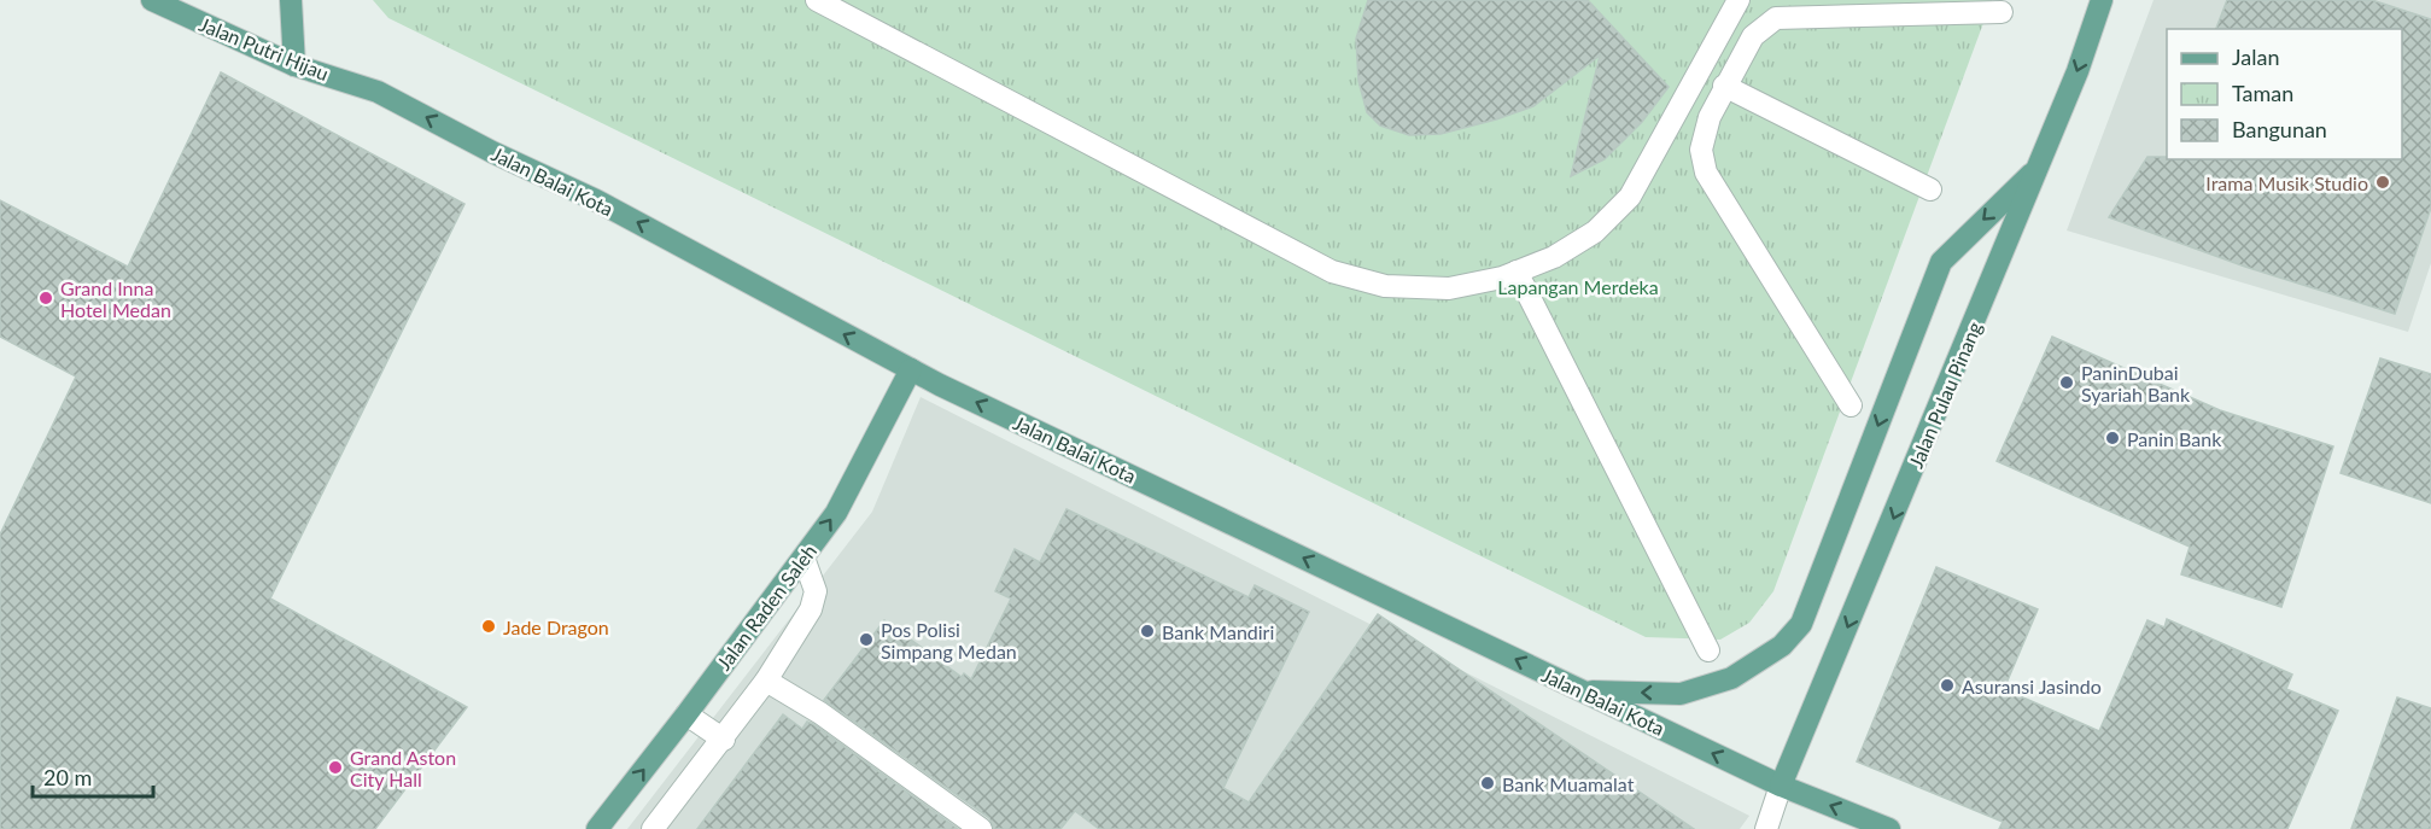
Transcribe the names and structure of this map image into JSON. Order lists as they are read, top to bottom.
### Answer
{
  "streets": {
    "main road": [
      "Jalan Putri Hijau",
      "Jalan Balai Kota",
      "Jalan Pulau Pinang",
      "Jalan Raden Saleh"
    ]
  },
  "crossings": [
    ["Jalan Putri Hijau", "Jalan Balai Kota"],
    ["Jalan Balai Kota", "Jalan Pulau Pinang"],
    ["Jalan Balai Kota", "Jalan Raden Saleh"]
  ],
  "one_way": ["Jalan Balai Kota", "Jalan Pulau Pinang", "Jalan Raden Saleh"],
  "parks": ["Lapangan Merdeka"],
  "places": [
    "Irama Musik Studio",
    "Grand Inna Hotel Medan",
    "PaninDubai Syariah Bank",
    "Panin Bank",
    "Jade Dragon",
    "Bank Mandiri",
    "Pos Polisi Simpang Medan",
    "Asuransi Jasindo",
    "Grand Aston City Hall",
    "Bank Muamalat"
  ],
  "legend": ["Jalan", "Taman", "Bangunan"],
  "scale_bar": "20 m"
}
